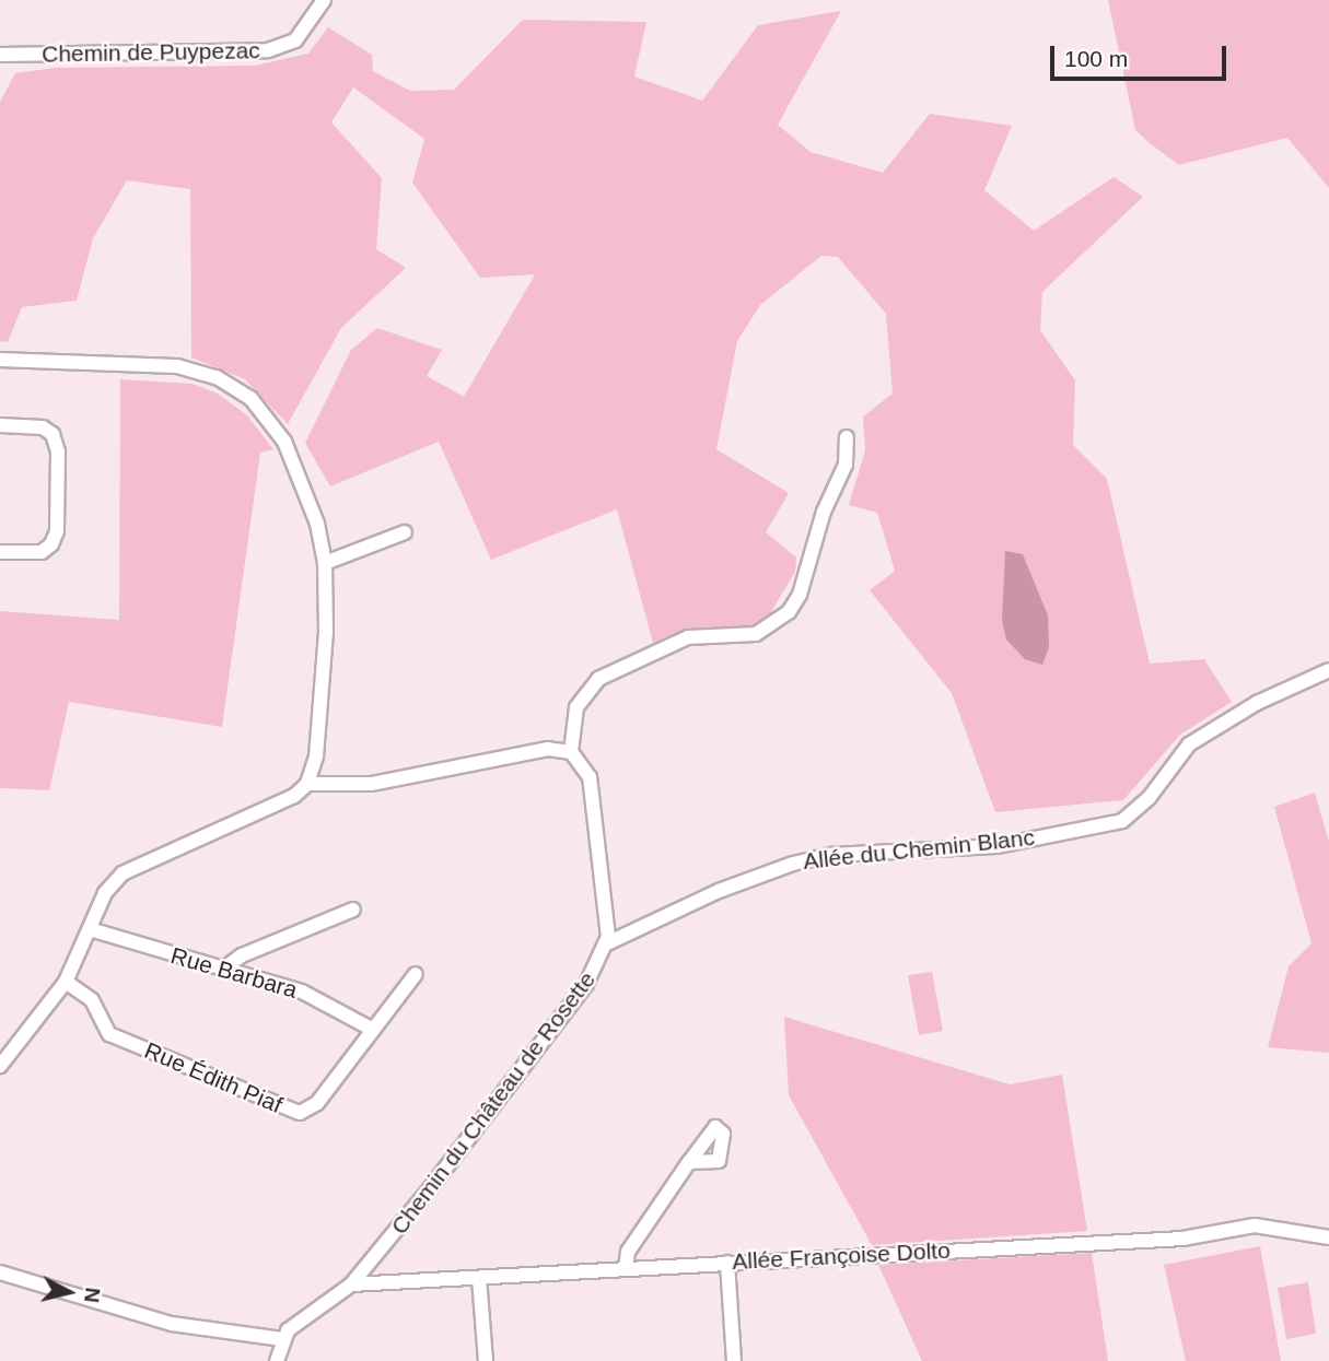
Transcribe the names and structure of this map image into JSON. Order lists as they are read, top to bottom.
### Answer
{
  "streets": {
    "street": [
      "Chemin de Puypezac",
      "Allée du Chemin Blanc",
      "Rue Barbara",
      "Rue Édith Piaf",
      "Chemin du Château de Rosette",
      "Allée Françoise Dolto"
    ]
  },
  "crossings": [
    ["Allée du Chemin Blanc", "Chemin du Château de Rosette"],
    ["Rue Barbara", "Rue Édith Piaf"],
    ["Chemin du Château de Rosette", "Allée Françoise Dolto"]
  ],
  "scale_bar": "100 m",
  "north": "right"
}
